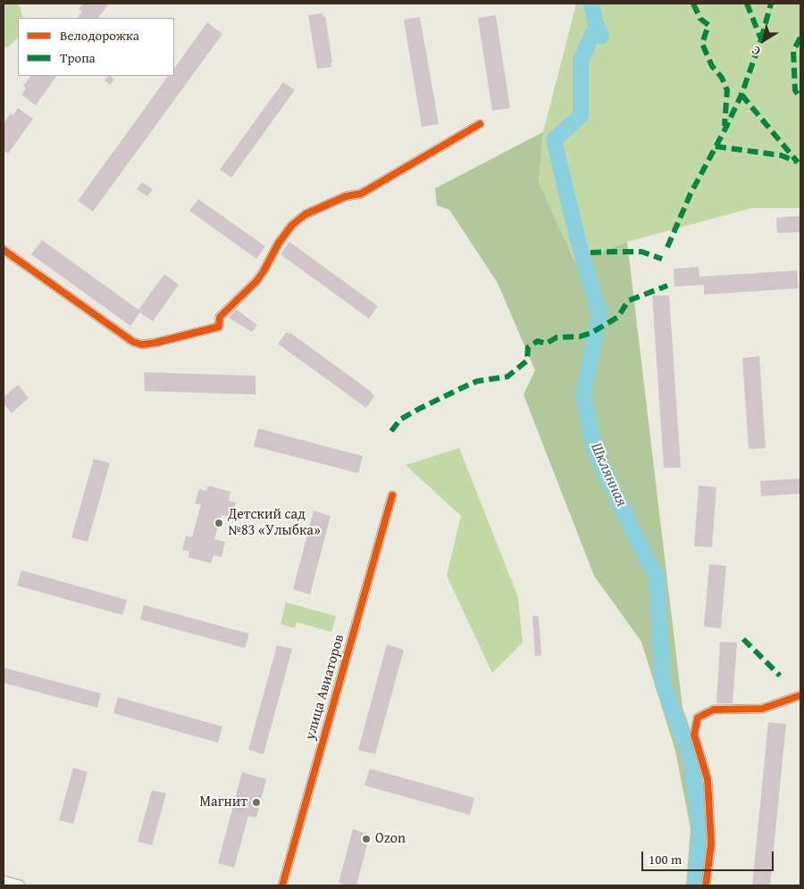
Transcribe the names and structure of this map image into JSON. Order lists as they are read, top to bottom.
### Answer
{
  "streets": {
    "street": ["улица Авиаторов"]
  },
  "water": ["Шклянная"],
  "places": ["Детский сад №83 «Улыбка»", "Магнит", "Ozon"],
  "legend": ["Велодорожка", "Тропа"],
  "scale_bar": "100 m",
  "north": "bottom left"
}
